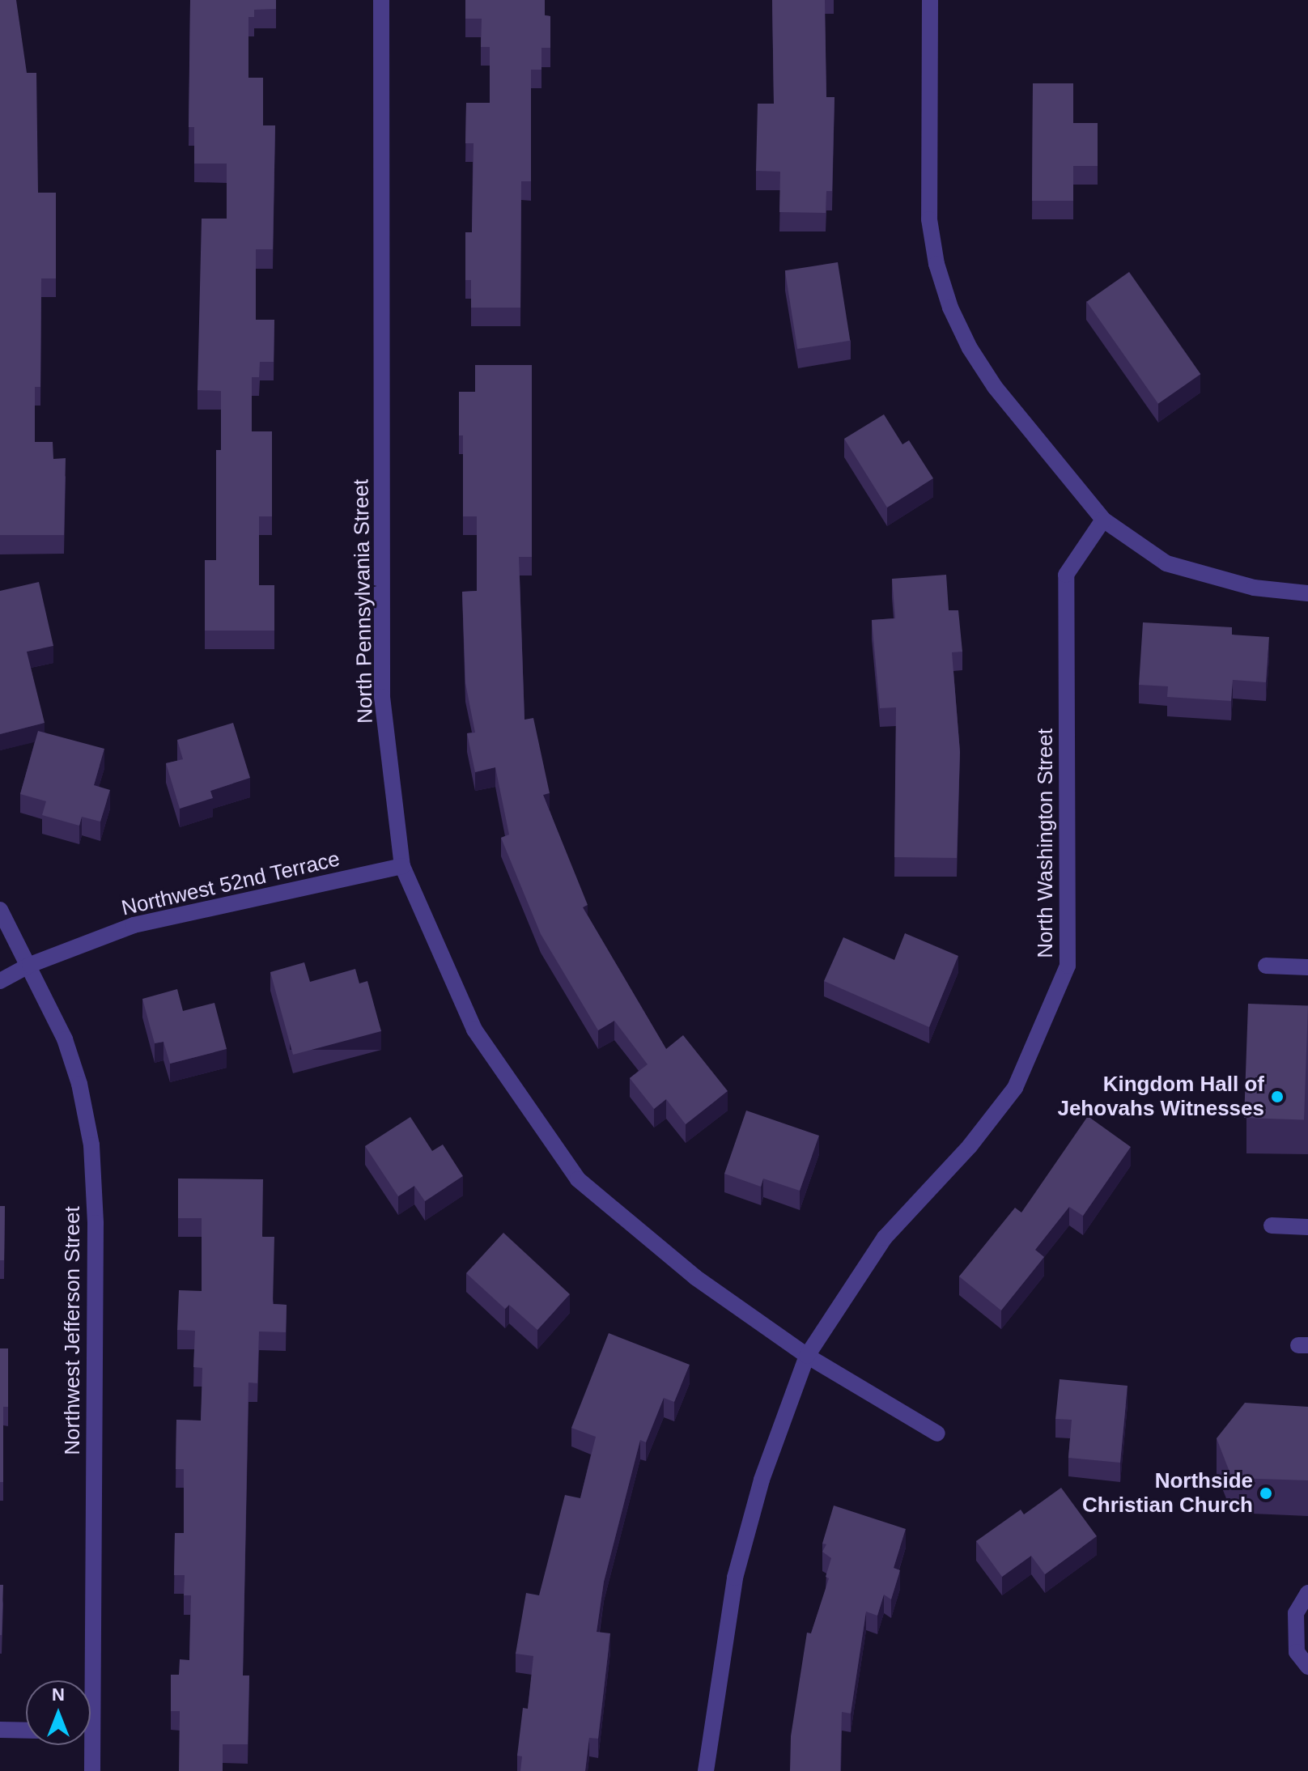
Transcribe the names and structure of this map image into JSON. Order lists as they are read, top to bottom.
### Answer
{
  "streets": {
    "street": [
      "North Pennsylvania Street",
      "North Washington Street",
      "Northwest 52nd Terrace",
      "Northwest Jefferson Street"
    ]
  },
  "crossings": [
    ["North Pennsylvania Street", "North Washington Street"],
    ["North Pennsylvania Street", "Northwest 52nd Terrace"],
    ["Northwest 52nd Terrace", "Northwest Jefferson Street"]
  ],
  "places": ["Kingdom Hall of Jehovahs Witnesses", "Northside Christian Church"],
  "north": "top"
}
